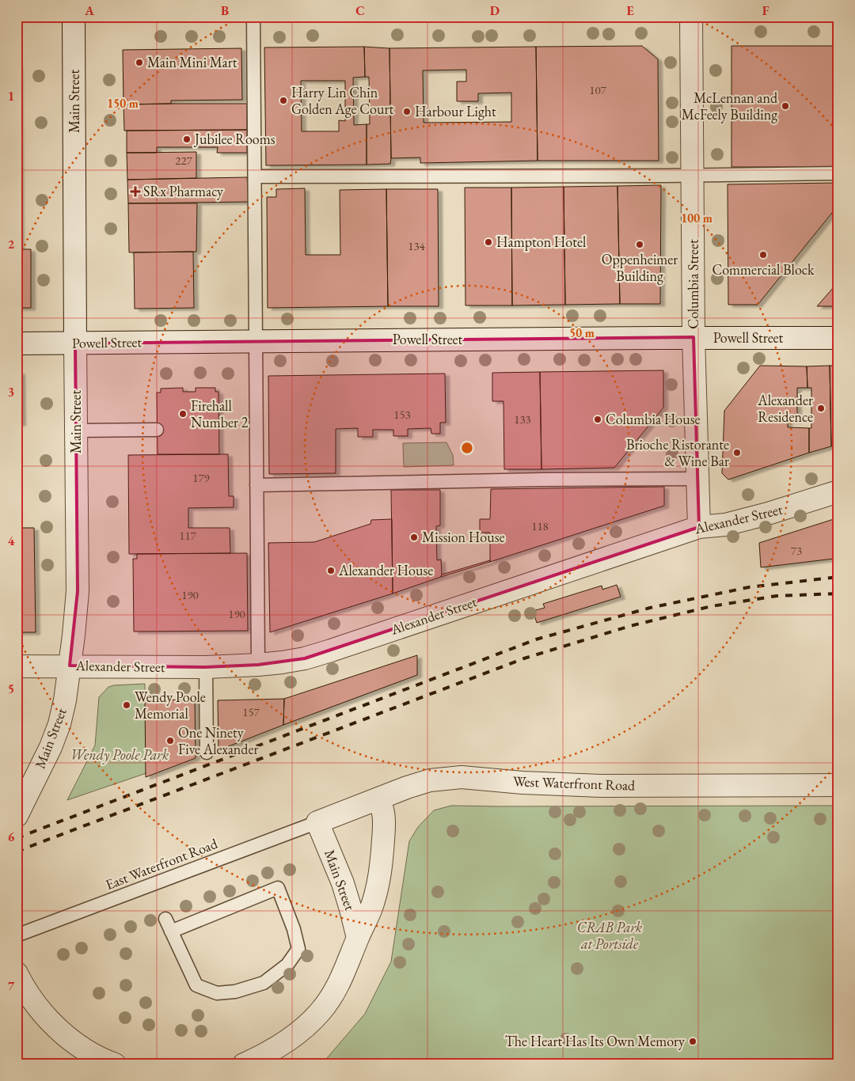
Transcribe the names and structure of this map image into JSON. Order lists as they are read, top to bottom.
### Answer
{
  "streets": {
    "street": [
      "Main Street",
      "Columbia Street",
      "Powell Street",
      "Alexander Street",
      "West Waterfront Road"
    ],
    "lane": ["East Waterfront Road"]
  },
  "crossings": [
    ["Main Street", "Powell Street"],
    ["Main Street", "Alexander Street"],
    ["Main Street", "West Waterfront Road"],
    ["Main Street", "East Waterfront Road"],
    ["Columbia Street", "Powell Street"],
    ["Columbia Street", "Alexander Street"],
    ["West Waterfront Road", "East Waterfront Road"]
  ],
  "parks": ["Wendy Poole Park", "CRAB Park at Portside"],
  "places": {
    "other": [
      "Main Mini Mart",
      "Harry Lin Chin Golden Age Court",
      "McLennan and McFeely Building",
      "Harbour Light",
      "Jubilee Rooms",
      "Hampton Hotel",
      "Oppenheimer Building",
      "Commercial Block",
      "Alexander Residence",
      "Firehall Number 2",
      "Columbia House",
      "Brioche Ristorante & Wine Bar",
      "Mission House",
      "Alexander House",
      "Wendy Poole Memorial",
      "One Ninety Five Alexander",
      "The Heart Has Its Own Memory"
    ],
    "health": ["SRx Pharmacy"]
  },
  "house_numbers": [
    "107",
    "227",
    "134",
    "153",
    "133",
    "179",
    "118",
    "117",
    "73",
    "190",
    "190",
    "157"
  ],
  "grid": {
    "columns": [
      "A",
      "B",
      "C",
      "D",
      "E",
      "F"
    ],
    "rows": [
      "1",
      "2",
      "3",
      "4",
      "5",
      "6",
      "7"
    ]
  },
  "rings": ["150 m", "100 m", "50 m"]
}
